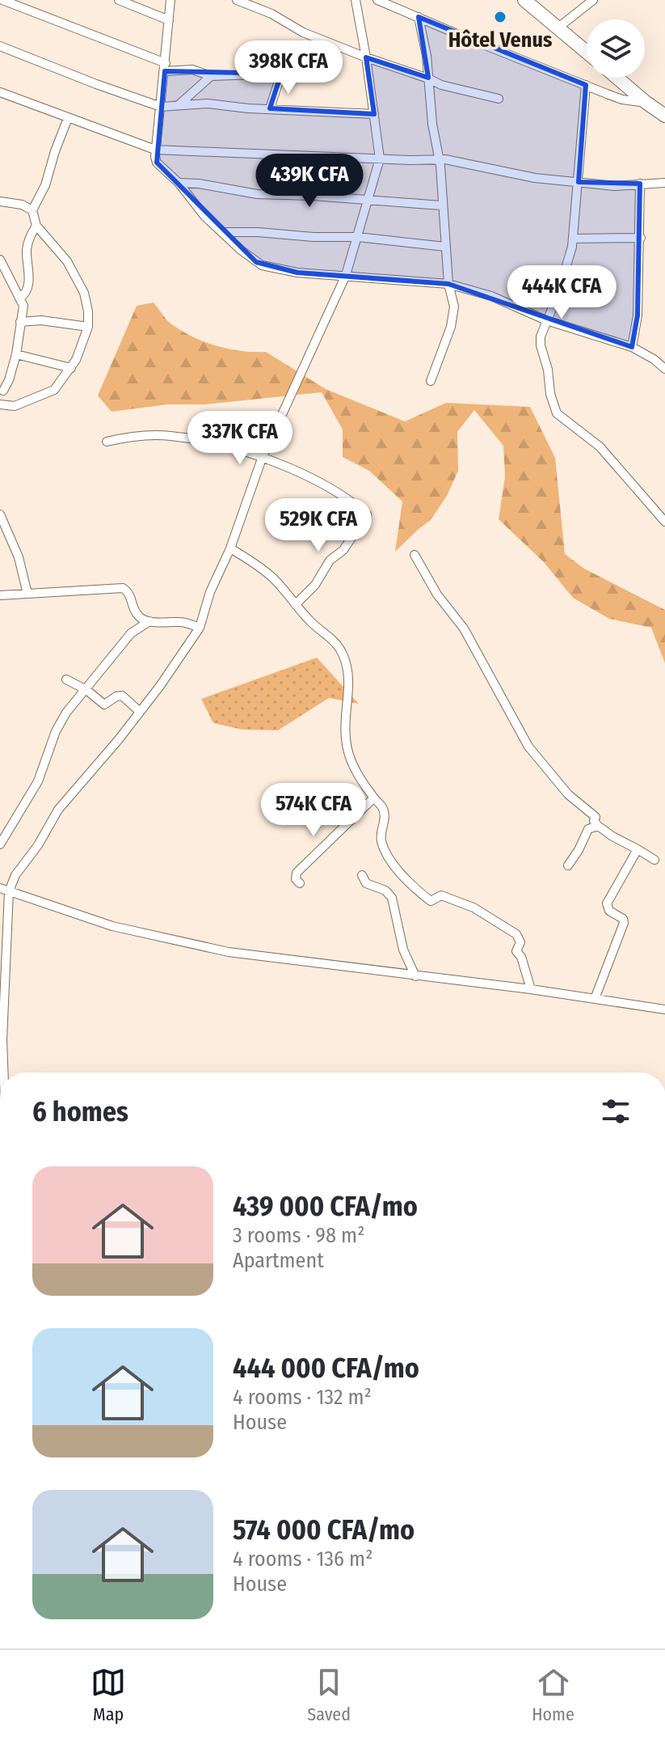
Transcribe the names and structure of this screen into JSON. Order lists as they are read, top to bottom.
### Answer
{
  "places": ["Hôtel Venus"],
  "page": {
    "price": [
      "398K CFA",
      "439K CFA",
      "444K CFA",
      "337K CFA",
      "529K CFA",
      "574K CFA"
    ],
    "heading": "6 homes",
    "list": [
      {
        "name": "439 000 CFA/mo",
        "note": "3 rooms · 98 m² · Apartment"
      },
      {
        "name": "444 000 CFA/mo",
        "note": "4 rooms · 132 m² · House"
      },
      {
        "name": "574 000 CFA/mo",
        "note": "4 rooms · 136 m² · House"
      }
    ],
    "tabs": ["Map", "Saved", "Home"]
  }
}
